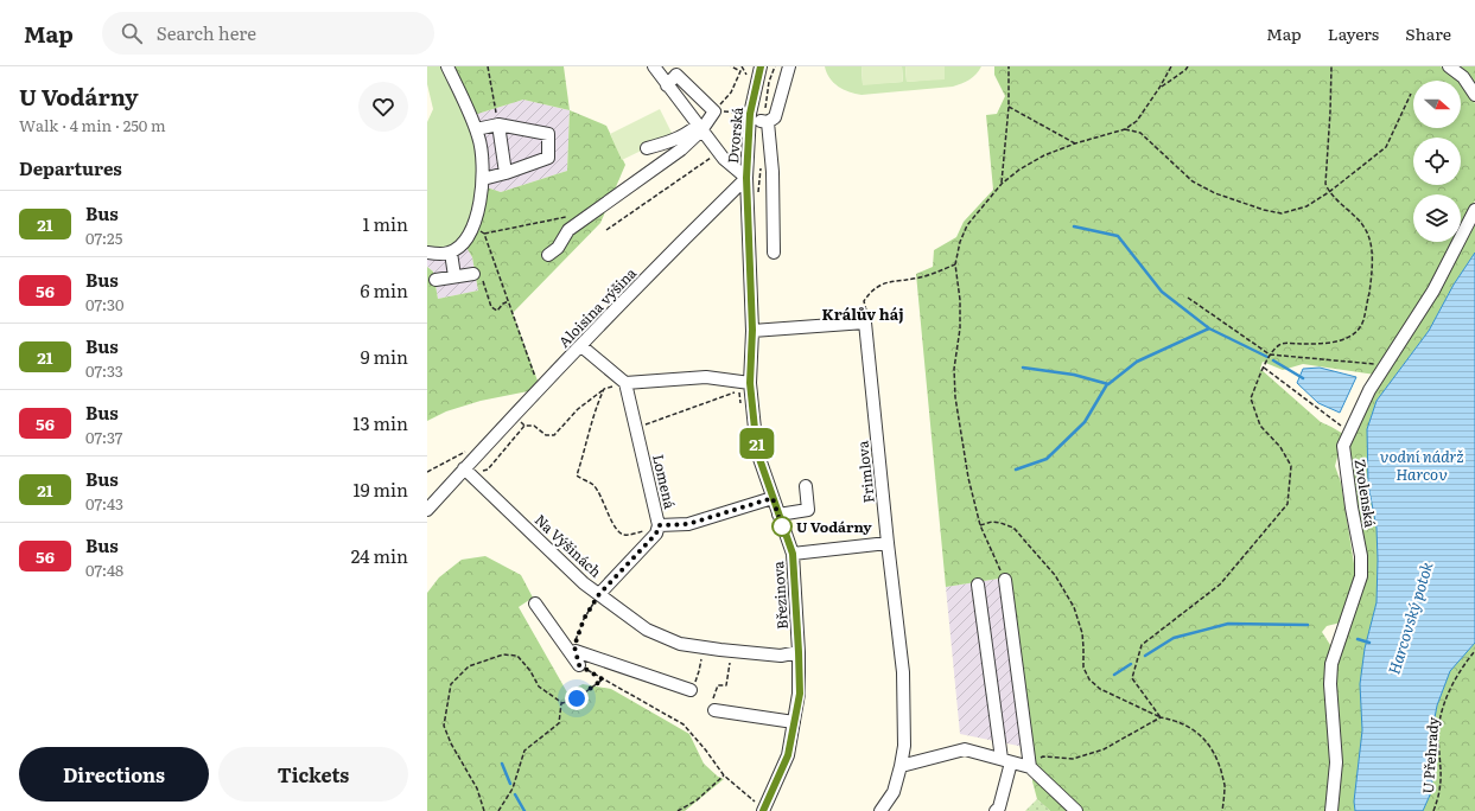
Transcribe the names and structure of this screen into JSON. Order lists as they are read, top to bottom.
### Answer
{
  "streets": {
    "street": [
      "Dvorská",
      "Aloisina výšina",
      "Frimlova",
      "Lomená",
      "Zvolenská",
      "Na Výšinách",
      "Březinova"
    ],
    "path": ["U Přehrady"]
  },
  "crossings": [
    ["Dvorská", "Aloisina výšina"],
    ["Dvorská", "Březinova"],
    ["Aloisina výšina", "Na Výšinách"],
    ["Aloisina výšina", "Březinova"],
    ["Lomená", "Na Výšinách"],
    ["Na Výšinách", "Březinova"]
  ],
  "districts": ["Králův háj"],
  "water": ["vodní nádrž Harcov", "Harcovský potok"],
  "places": ["U Vodárny"],
  "lines": ["bus line 21"],
  "north": "right",
  "page": {
    "header": "Map",
    "search": "Search here",
    "nav": ["Map", "Layers", "Share"],
    "heading": [
      ["U Vodárny", "Walk · 4 min · 250 m"],
      "Departures"
    ],
    "on_map": "21",
    "list": [
      {
        "mark": "21",
        "name": "Bus",
        "note": "07:25",
        "value": "1 min"
      },
      {
        "mark": "56",
        "name": "Bus",
        "note": "07:30",
        "value": "6 min"
      },
      {
        "mark": "21",
        "name": "Bus",
        "note": "07:33",
        "value": "9 min"
      },
      {
        "mark": "56",
        "name": "Bus",
        "note": "07:37",
        "value": "13 min"
      },
      {
        "mark": "21",
        "name": "Bus",
        "note": "07:43",
        "value": "19 min"
      },
      {
        "mark": "56",
        "name": "Bus",
        "note": "07:48",
        "value": "24 min"
      }
    ],
    "buttons": ["Directions", "Tickets"]
  }
}
